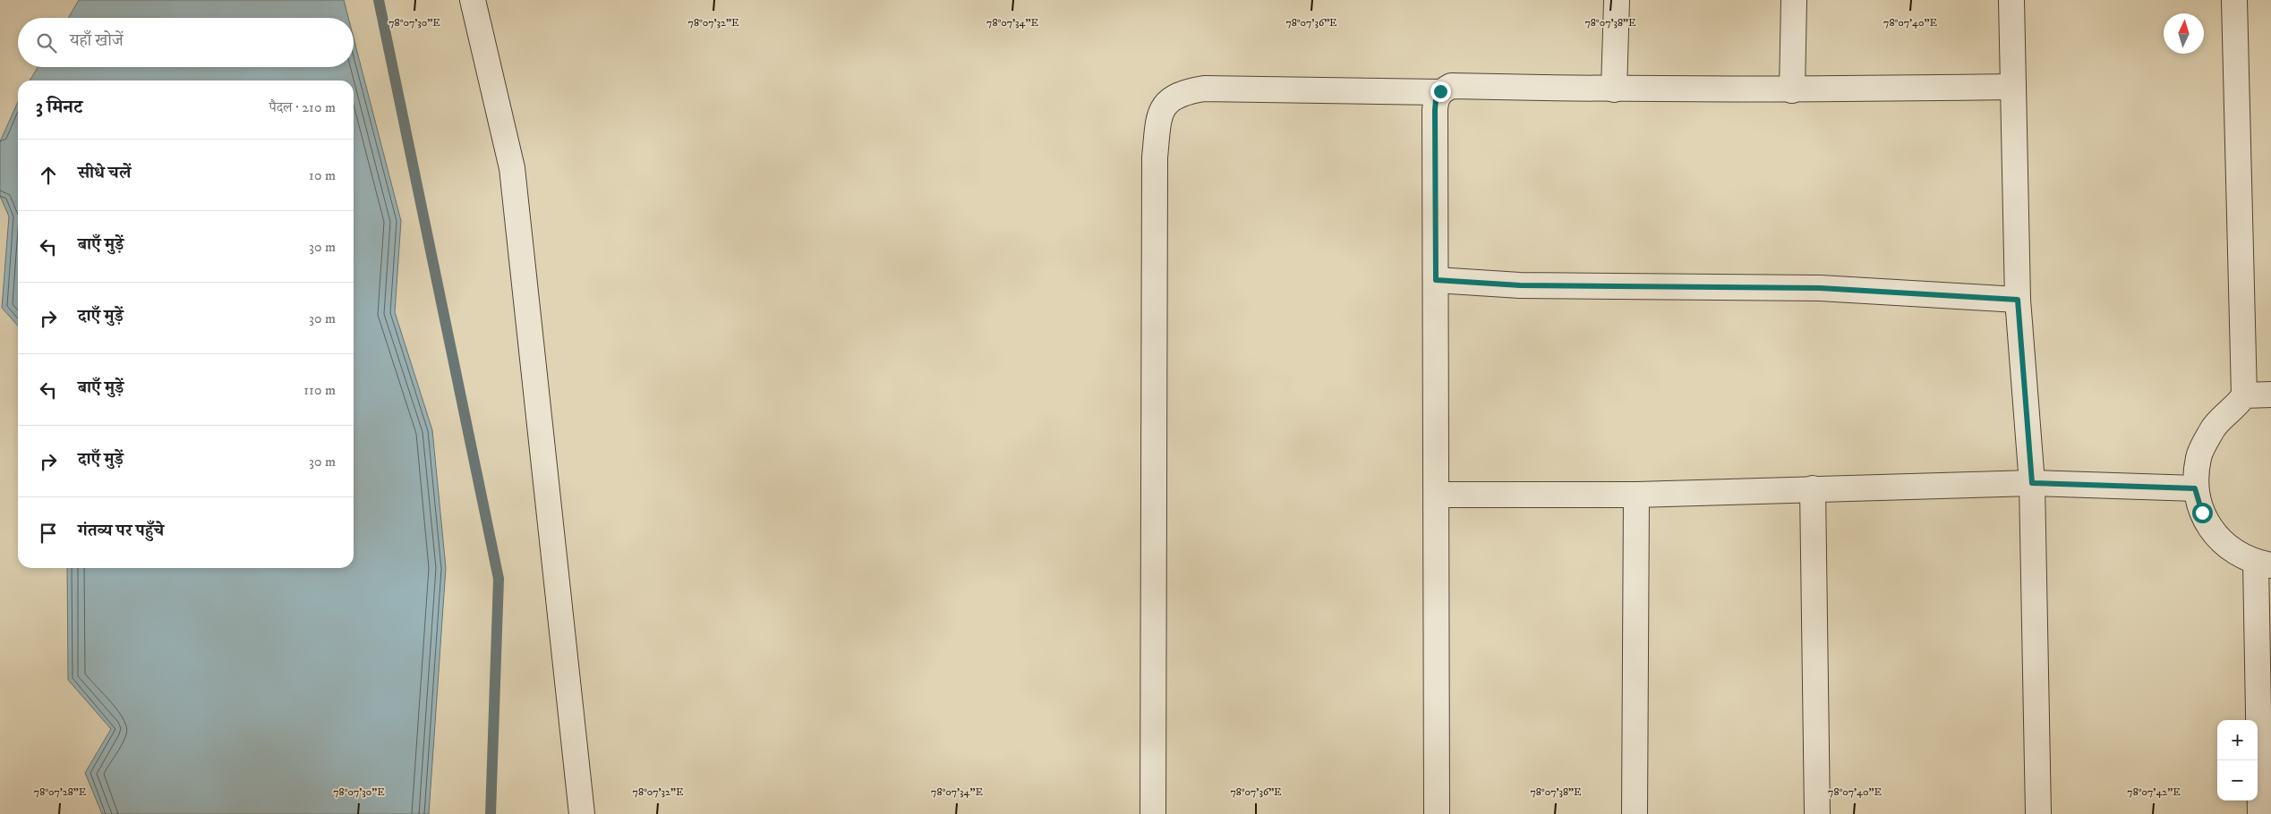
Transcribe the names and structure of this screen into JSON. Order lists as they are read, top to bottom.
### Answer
{
  "north": "top",
  "page": {
    "search": "यहाँ खोजें",
    "heading": ["3 मिनट", "पैदल · 210 m"],
    "list": [
      ["सीधे चलें", "10 m"],
      ["बाएँ मुड़ें", "30 m"],
      ["दाएँ मुड़ें", "30 m"],
      ["बाएँ मुड़ें", "110 m"],
      ["दाएँ मुड़ें", "30 m"],
      "गंतव्य पर पहुँचे"
    ],
    "map_buttons": ["+", "−"]
  },
  "coordinates": [
    "78°07'30\"E",
    "78°07'32\"E",
    "78°07'34\"E",
    "78°07'36\"E",
    "78°07'38\"E",
    "78°07'40\"E",
    "78°07'28\"E",
    "78°07'42\"E"
  ]
}
